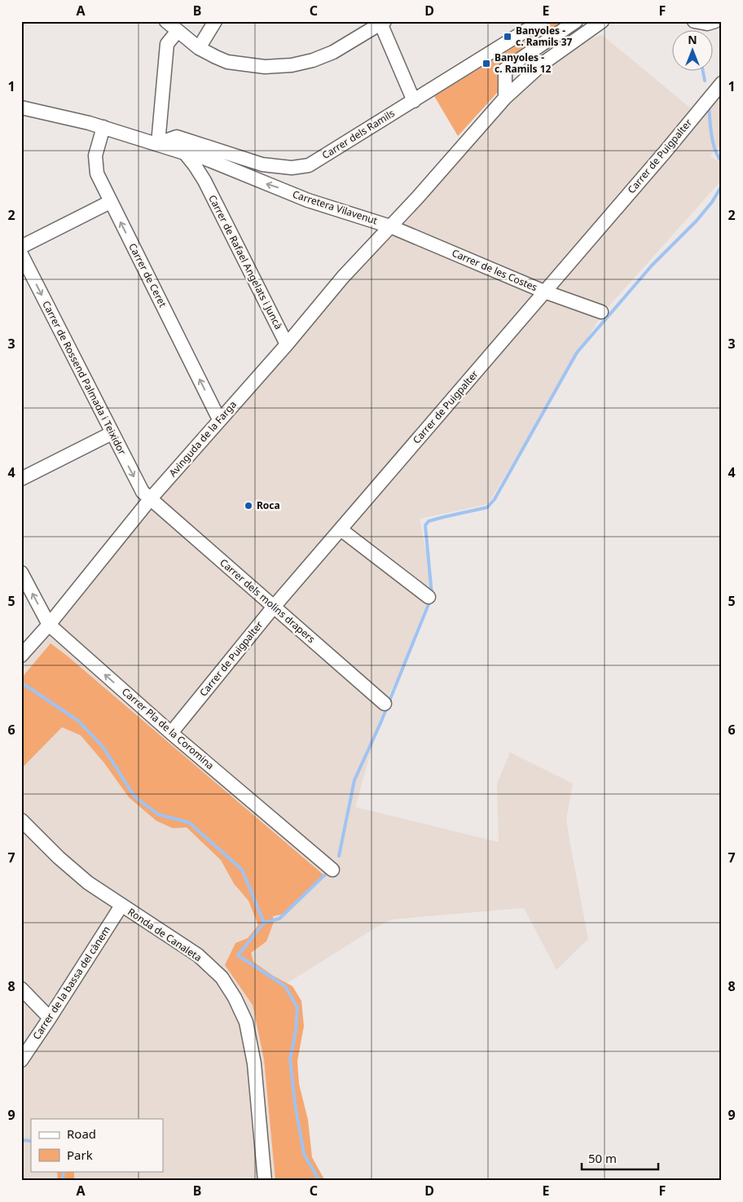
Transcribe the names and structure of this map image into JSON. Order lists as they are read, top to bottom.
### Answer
{
  "streets": {
    "street": [
      "Carrer dels Ramils",
      "Carrer de Puigpalter",
      "Carretera Vilavenut",
      "Carrer de Rafael Angelats i Juncà",
      "Carrer de les Costes",
      "Carrer de Ceret",
      "Carrer de Rossend Palmada i Teixidor",
      "Avinguda de la Farga",
      "Carrer dels molins drapers",
      "Carrer Pla de la Coromina",
      "Ronda de Canaleta",
      "Carrer de la bassa del cànem"
    ]
  },
  "crossings": [
    ["Carrer dels Ramils", "Carretera Vilavenut"],
    ["Carrer de Puigpalter", "Carrer de les Costes"],
    ["Carrer de Puigpalter", "Carrer dels molins drapers"],
    ["Carrer de Puigpalter", "Carrer Pla de la Coromina"],
    ["Carretera Vilavenut", "Carrer de Rafael Angelats i Juncà"],
    ["Carretera Vilavenut", "Carrer de les Costes"],
    ["Carretera Vilavenut", "Carrer de Ceret"],
    ["Carretera Vilavenut", "Avinguda de la Farga"],
    ["Carrer de Rafael Angelats i Juncà", "Avinguda de la Farga"],
    ["Carrer de les Costes", "Avinguda de la Farga"],
    ["Carrer de Ceret", "Avinguda de la Farga"],
    ["Carrer de Rossend Palmada i Teixidor", "Avinguda de la Farga"],
    ["Carrer de Rossend Palmada i Teixidor", "Carrer dels molins drapers"],
    ["Avinguda de la Farga", "Carrer dels molins drapers"],
    ["Avinguda de la Farga", "Carrer Pla de la Coromina"],
    ["Ronda de Canaleta", "Carrer de la bassa del cànem"]
  ],
  "one_way": ["Carrer de Ceret", "Carrer de Rossend Palmada i Teixidor", "Carrer Pla de la Coromina"],
  "places": {
    "transit": ["Banyoles - c. Ramils 37", "Banyoles - c. Ramils 12"],
    "other": ["Roca"]
  },
  "legend": ["Road", "Park"],
  "scale_bar": "50 m",
  "north": "top",
  "grid": {
    "columns": [
      "A",
      "B",
      "C",
      "D",
      "E",
      "F"
    ],
    "rows": [
      "1",
      "2",
      "3",
      "4",
      "5",
      "6",
      "7",
      "8",
      "9"
    ]
  }
}
